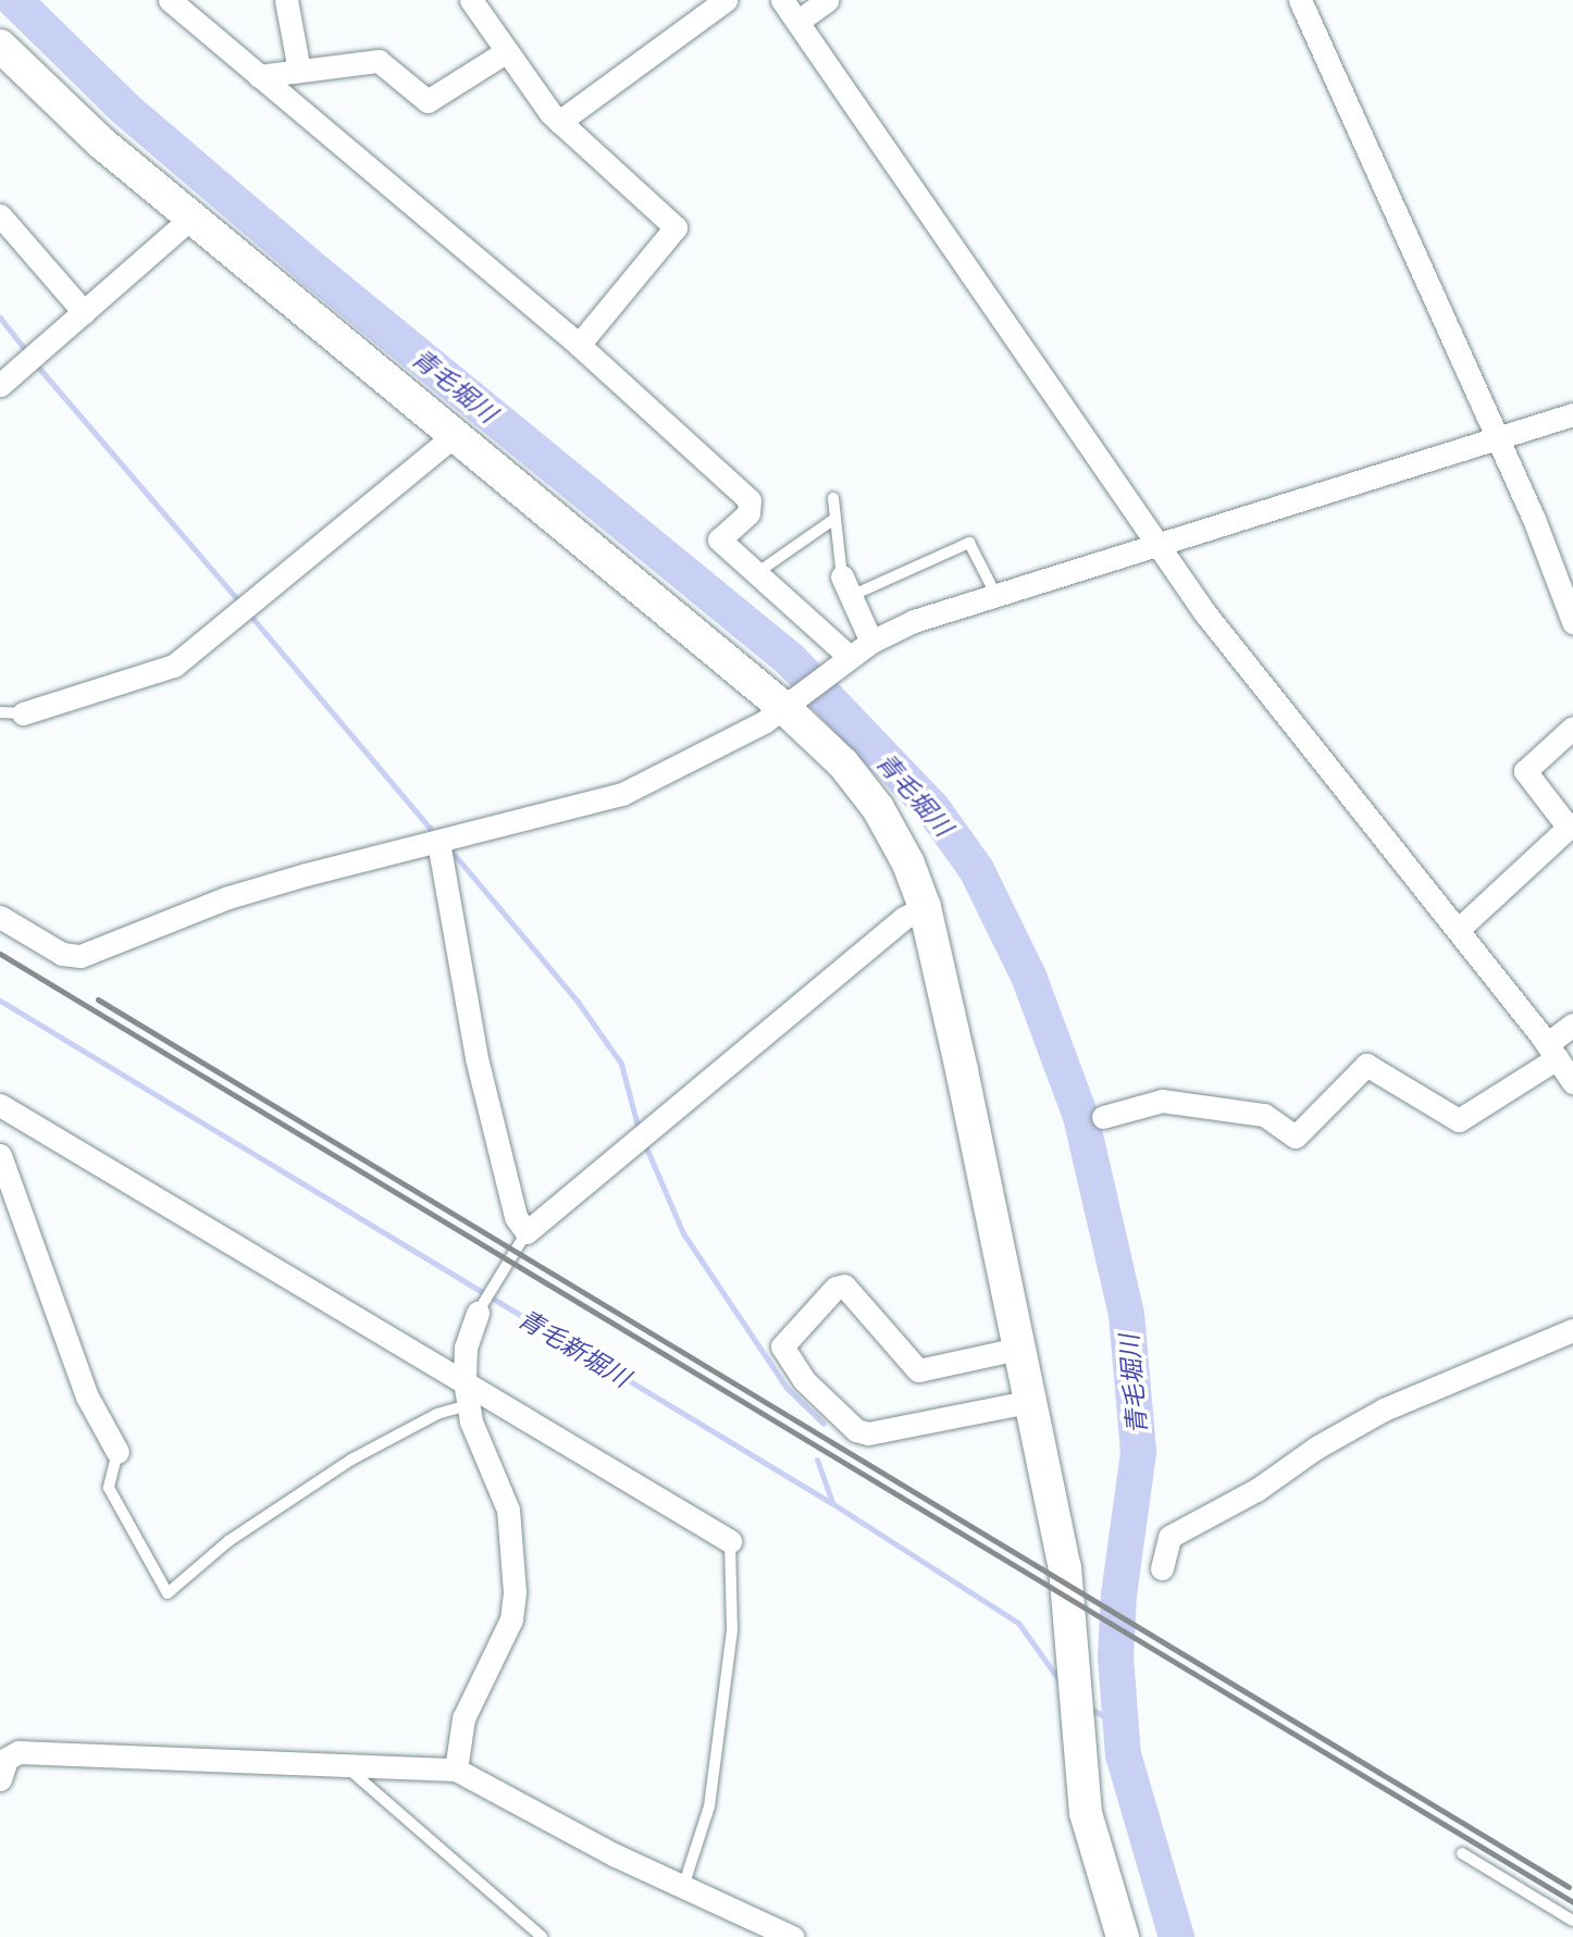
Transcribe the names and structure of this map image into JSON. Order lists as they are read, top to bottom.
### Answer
{
  "water": ["青毛堀川", "青毛新堀川"]
}
